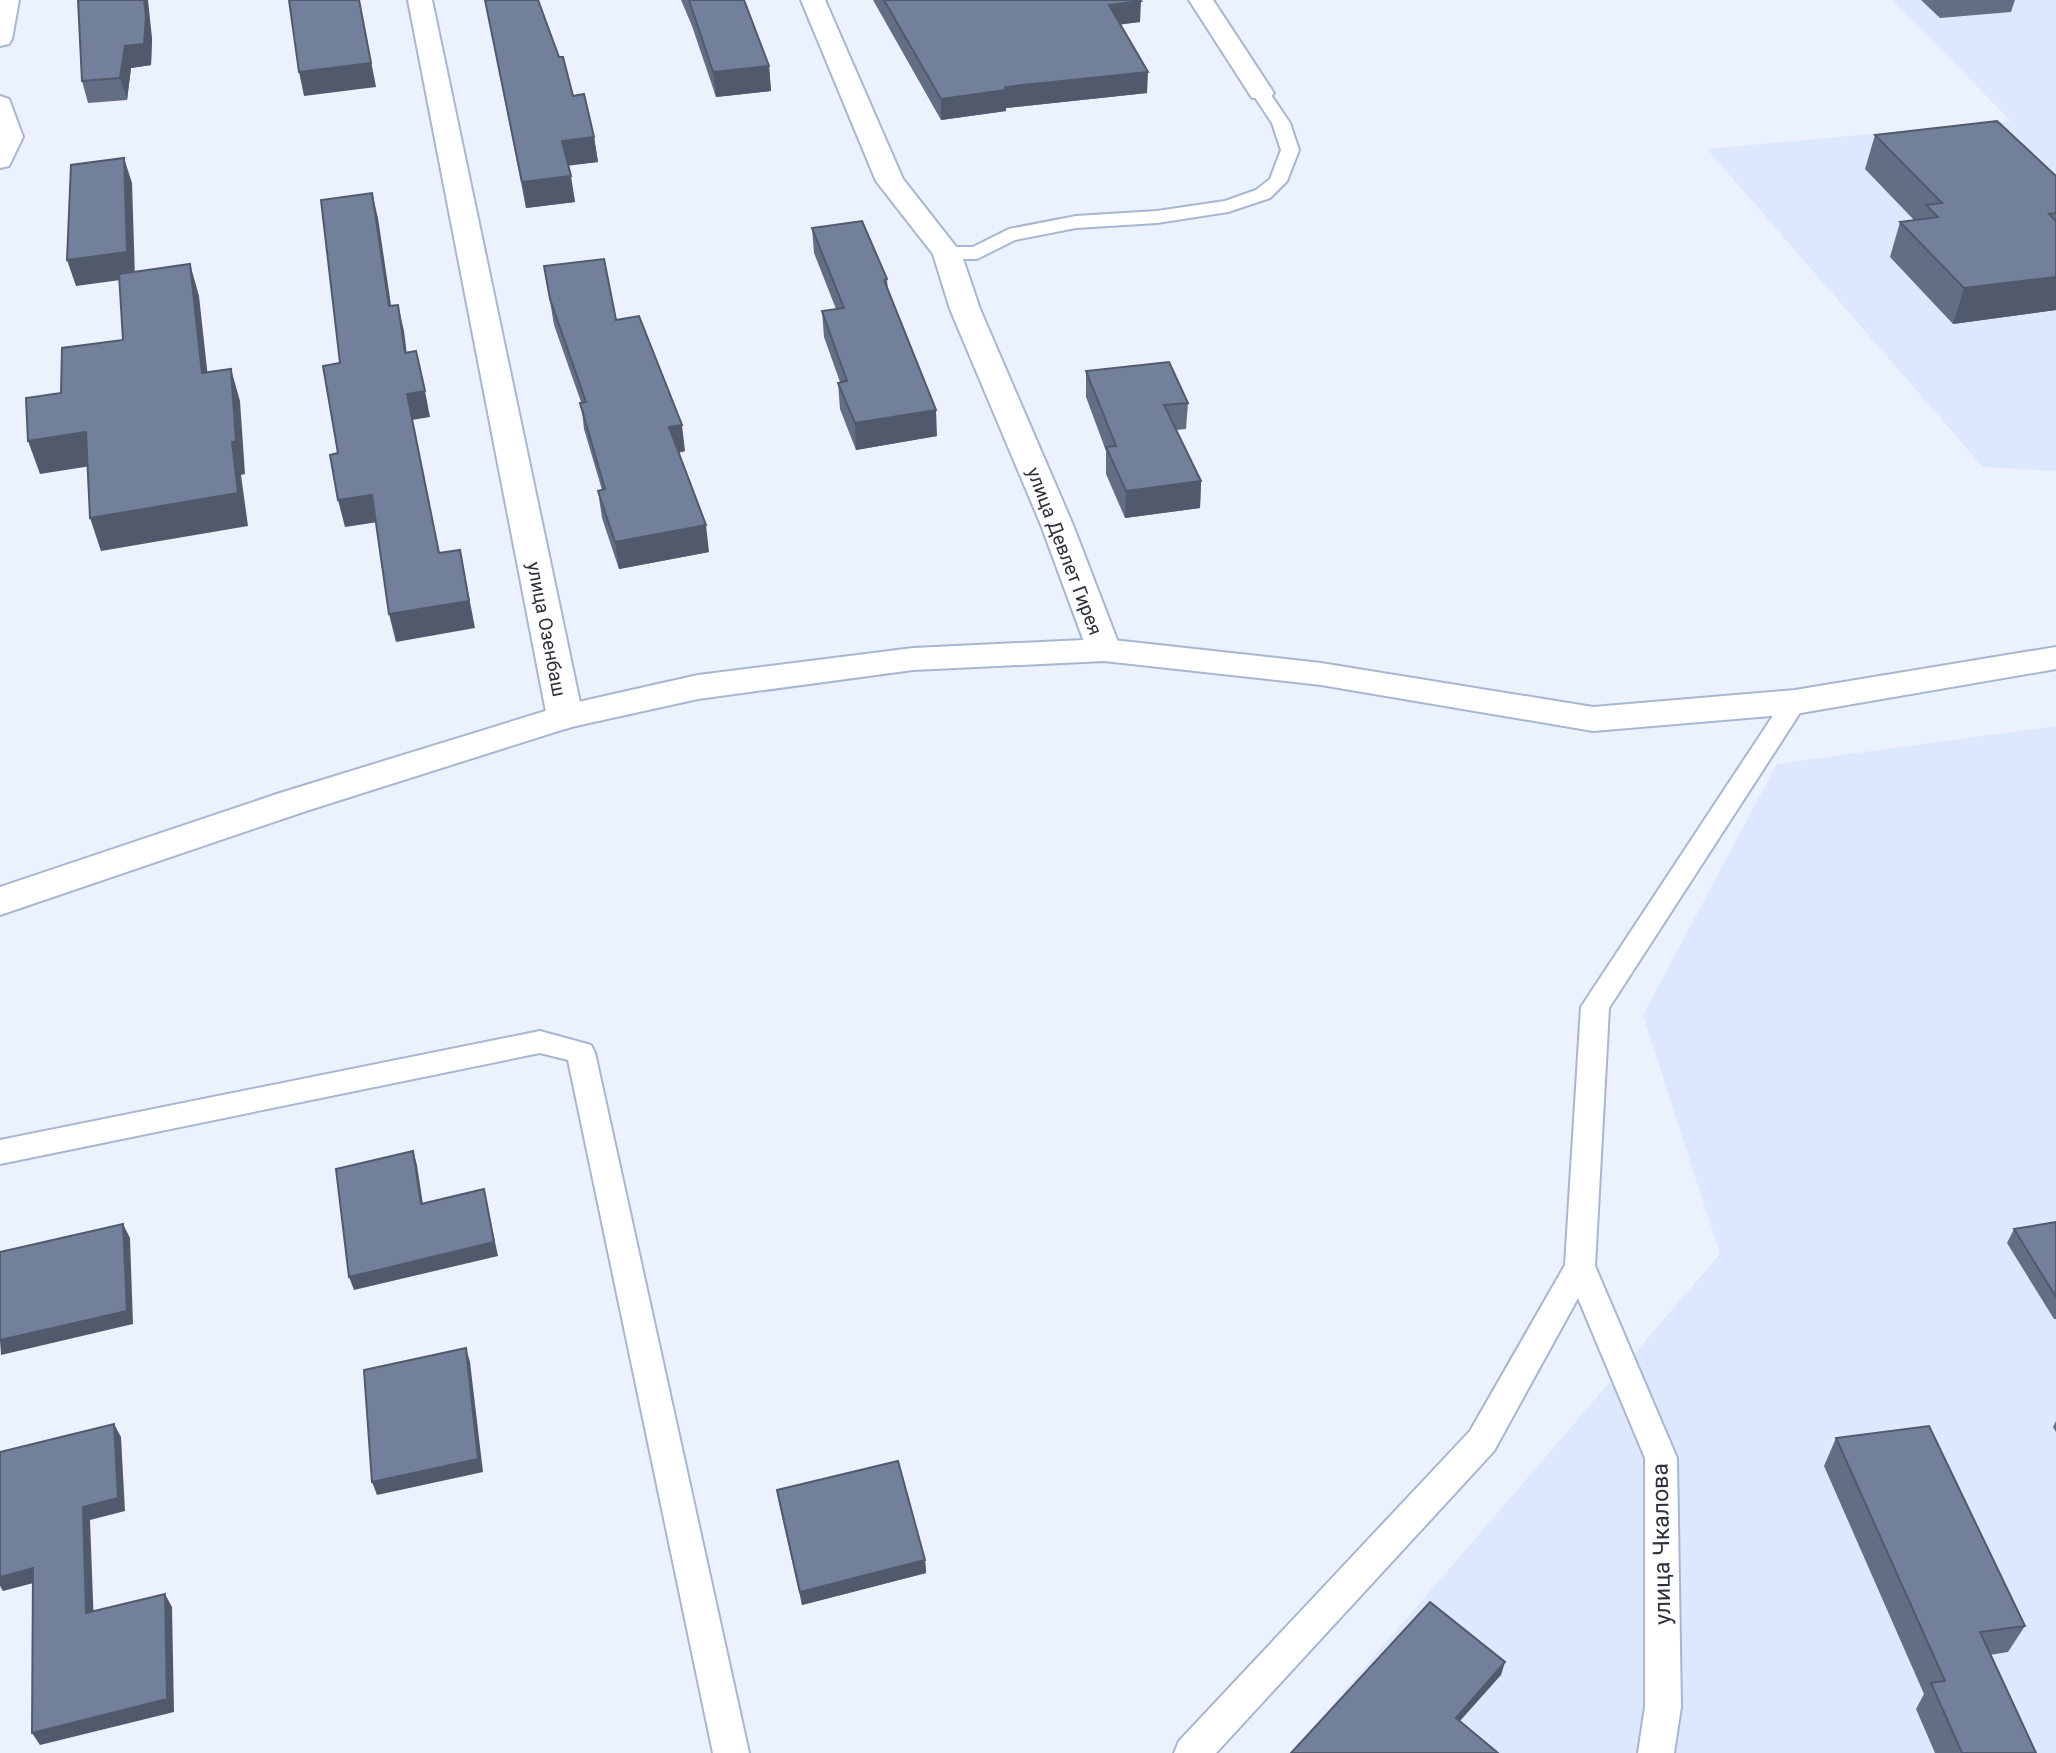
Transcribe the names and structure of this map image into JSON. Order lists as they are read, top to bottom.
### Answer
{
  "streets": {
    "street": ["улица Девлет Гирея", "улица Озенбаш"],
    "lane": ["улица Чкалова"]
  },
  "crossings": [
    ["улица Девлет Гирея", "улица Озенбаш"]
  ]
}
